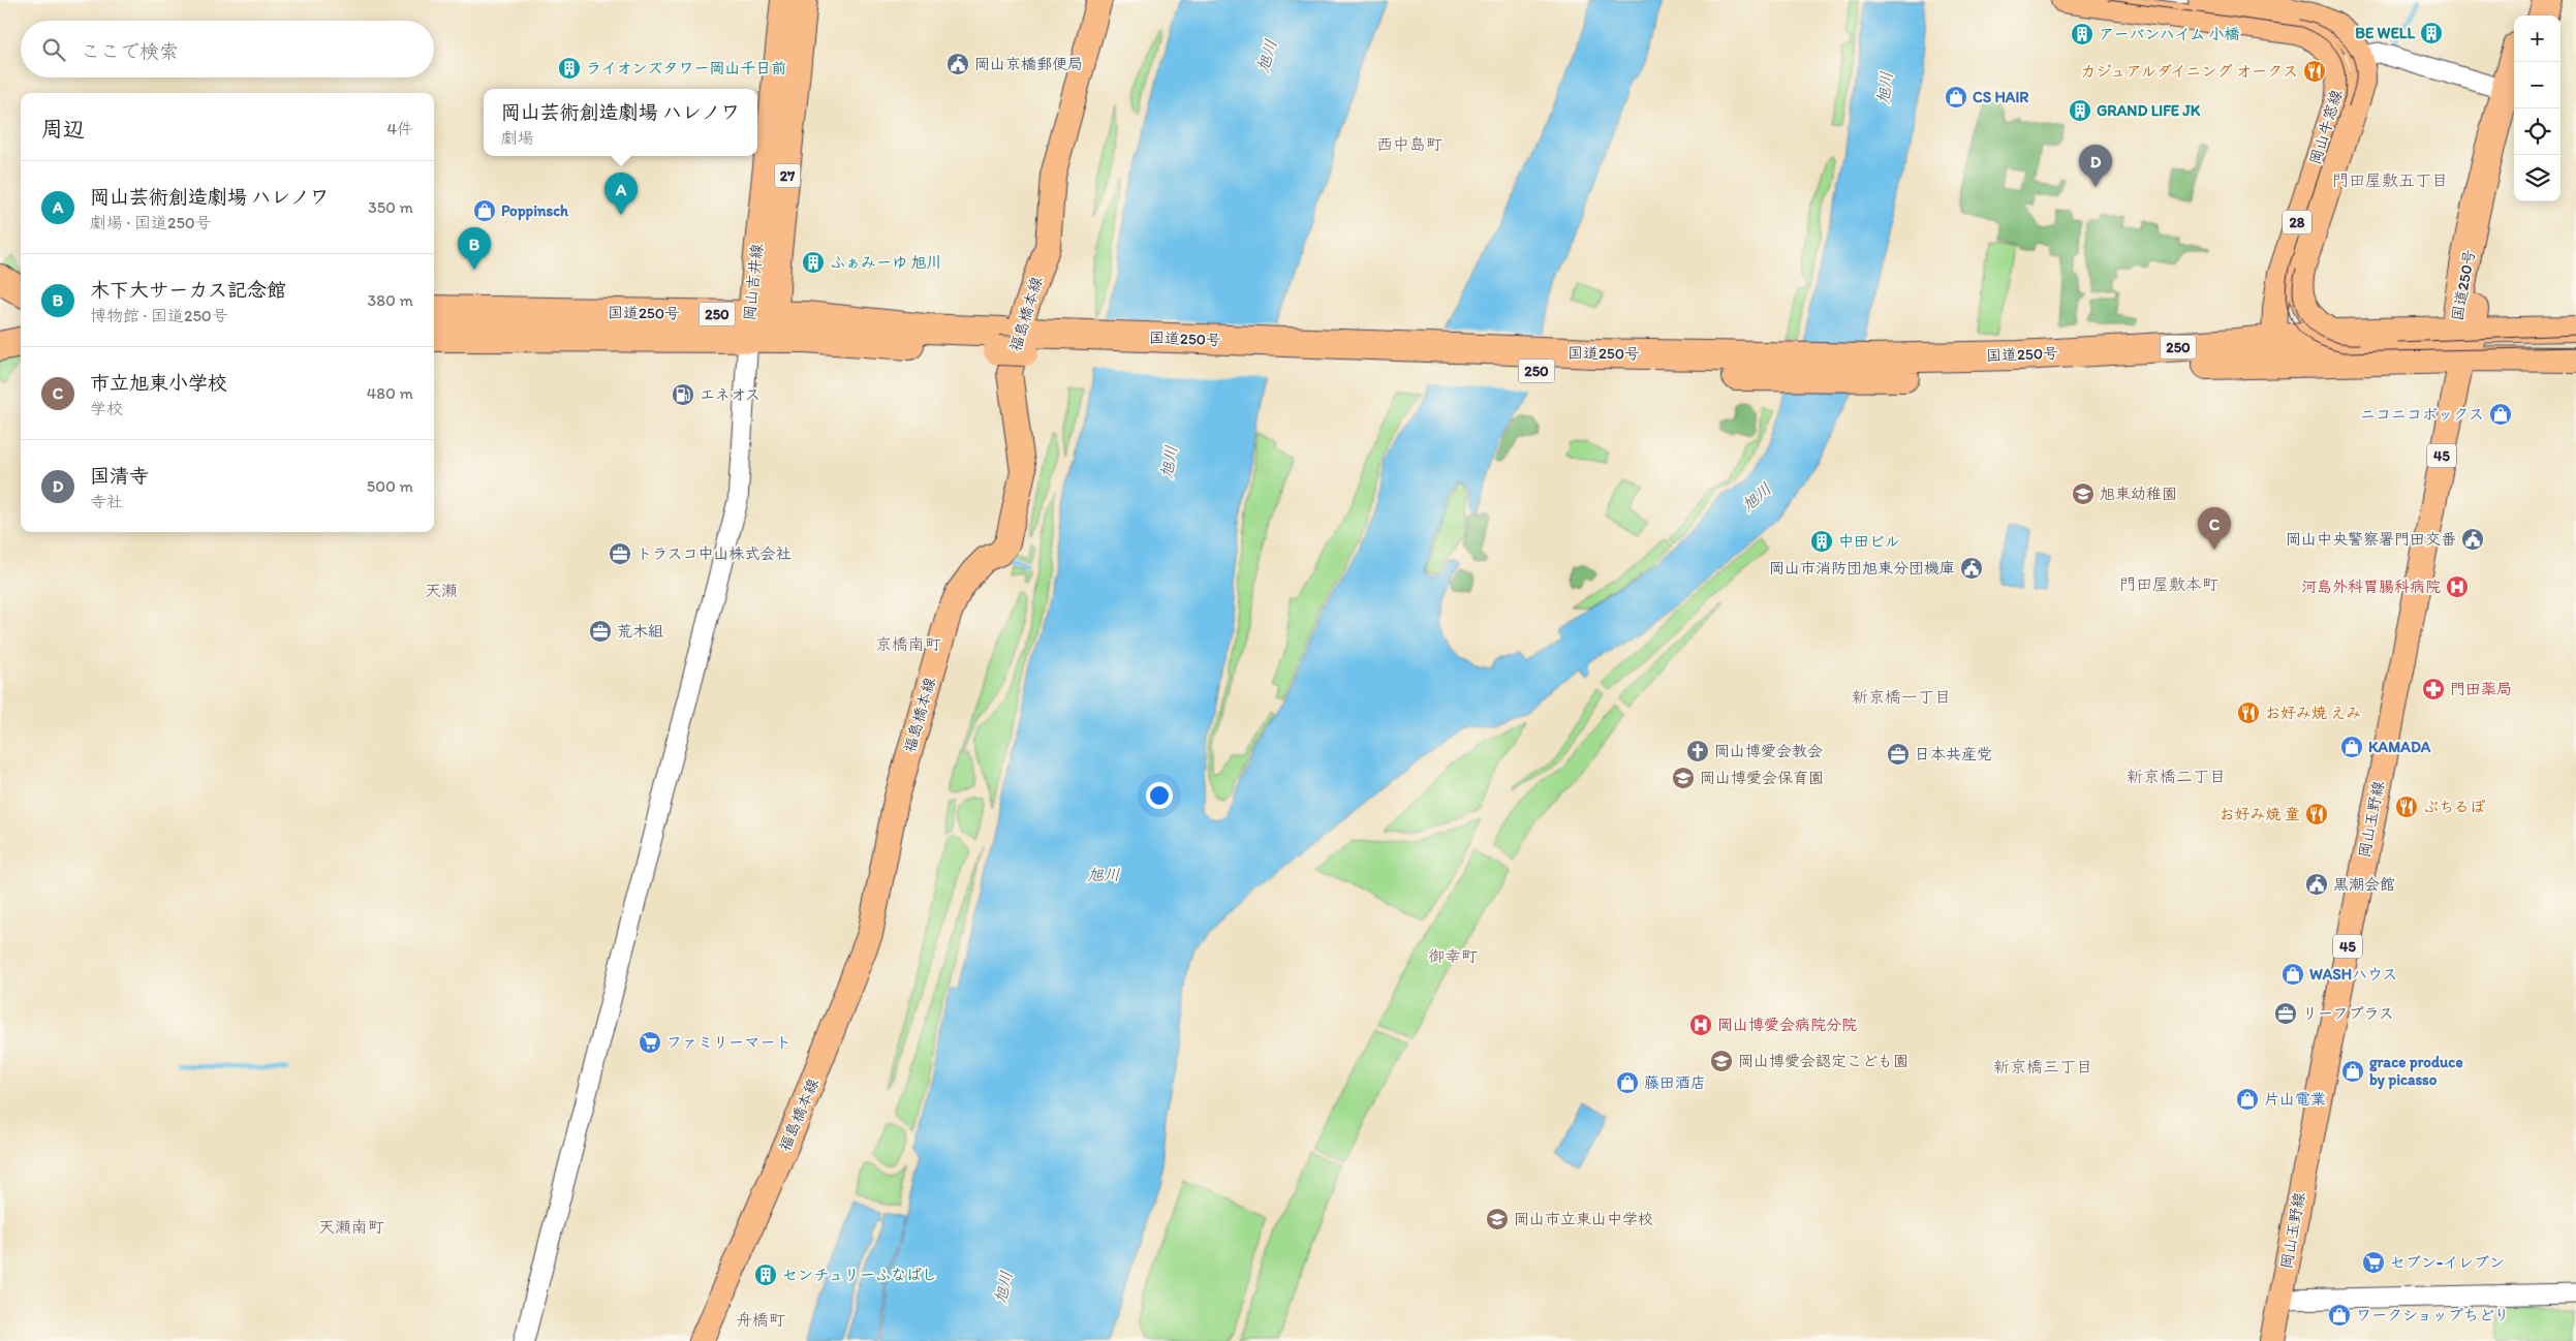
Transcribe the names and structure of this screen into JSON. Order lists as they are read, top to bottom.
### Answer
{
  "streets": {
    "highway": ["国道250号", "250"],
    "main road": [
      "岡山牛窓線",
      "27",
      "28",
      "岡山吉井線",
      "福島橋本線",
      "45",
      "岡山玉野線"
    ]
  },
  "crossings": [
    ["岡山牛窓線", "国道250号"],
    ["岡山吉井線", "国道250号"],
    ["国道250号", "福島橋本線"],
    ["国道250号", "岡山玉野線"]
  ],
  "districts": [
    "西中島町",
    "門田屋敷五丁目",
    "門田屋敷本町",
    "天瀬",
    "京橋南町",
    "新京橋一丁目",
    "新京橋二丁目",
    "御幸町",
    "新京橋三丁目",
    "天瀬南町",
    "舟橋町"
  ],
  "water": ["旭川"],
  "places": {
    "building": [
      "BE WELL",
      "アーバンハイム 小橋",
      "ライオンズタワー岡山千日前",
      "GRAND LIFE JK",
      "ふぁみーゆ 旭川",
      "中田ビル",
      "センチュリーふなばし"
    ],
    "public building": [
      "岡山京橋郵便局",
      "岡山中央警察署門田交番",
      "岡山市消防団旭東分団機庫",
      "黒潮会館"
    ],
    "restaurant": [
      "カジュアルダイニング オークス",
      "お好み焼 えみ",
      "ぷちるぽ",
      "お好み焼 童"
    ],
    "shop": [
      "CS HAIR",
      "Poppinsch",
      "ニコニコボックス",
      "KAMADA",
      "WASHハウス",
      "grace produce by picasso",
      "藤田酒店",
      "片山電業",
      "ワークショップちどり"
    ],
    "fuel station": ["エネオス"],
    "school or university": [
      "旭東幼稚園",
      "岡山博愛会保育園",
      "岡山博愛会認定こども園",
      "岡山市立東山中学校"
    ],
    "office": [
      "トラスコ中山株式会社",
      "荒木組",
      "日本共産党",
      "リーフプラス"
    ],
    "hospital": ["河島外科胃腸科病院", "岡山博愛会病院分院"],
    "pharmacy": ["門田薬局"],
    "church": ["岡山博愛会教会"],
    "supermarket": ["ファミリーマート", "セブン-イレブン"]
  },
  "page": {
    "map_buttons": ["+", "−"],
    "search": "ここで検索",
    "popup": ["岡山芸術創造劇場 ハレノワ", "劇場"],
    "heading": ["周辺", "4件"],
    "pins": [
      "D",
      "A",
      "B",
      "C"
    ],
    "list": [
      {
        "mark": "A",
        "name": "岡山芸術創造劇場 ハレノワ",
        "note": "劇場 · 国道250号",
        "value": "350 m"
      },
      {
        "mark": "B",
        "name": "木下大サーカス記念館",
        "note": "博物館 · 国道250号",
        "value": "380 m"
      },
      {
        "mark": "C",
        "name": "市立旭東小学校",
        "note": "学校",
        "value": "480 m"
      },
      {
        "mark": "D",
        "name": "国清寺",
        "note": "寺社",
        "value": "500 m"
      }
    ]
  }
}
